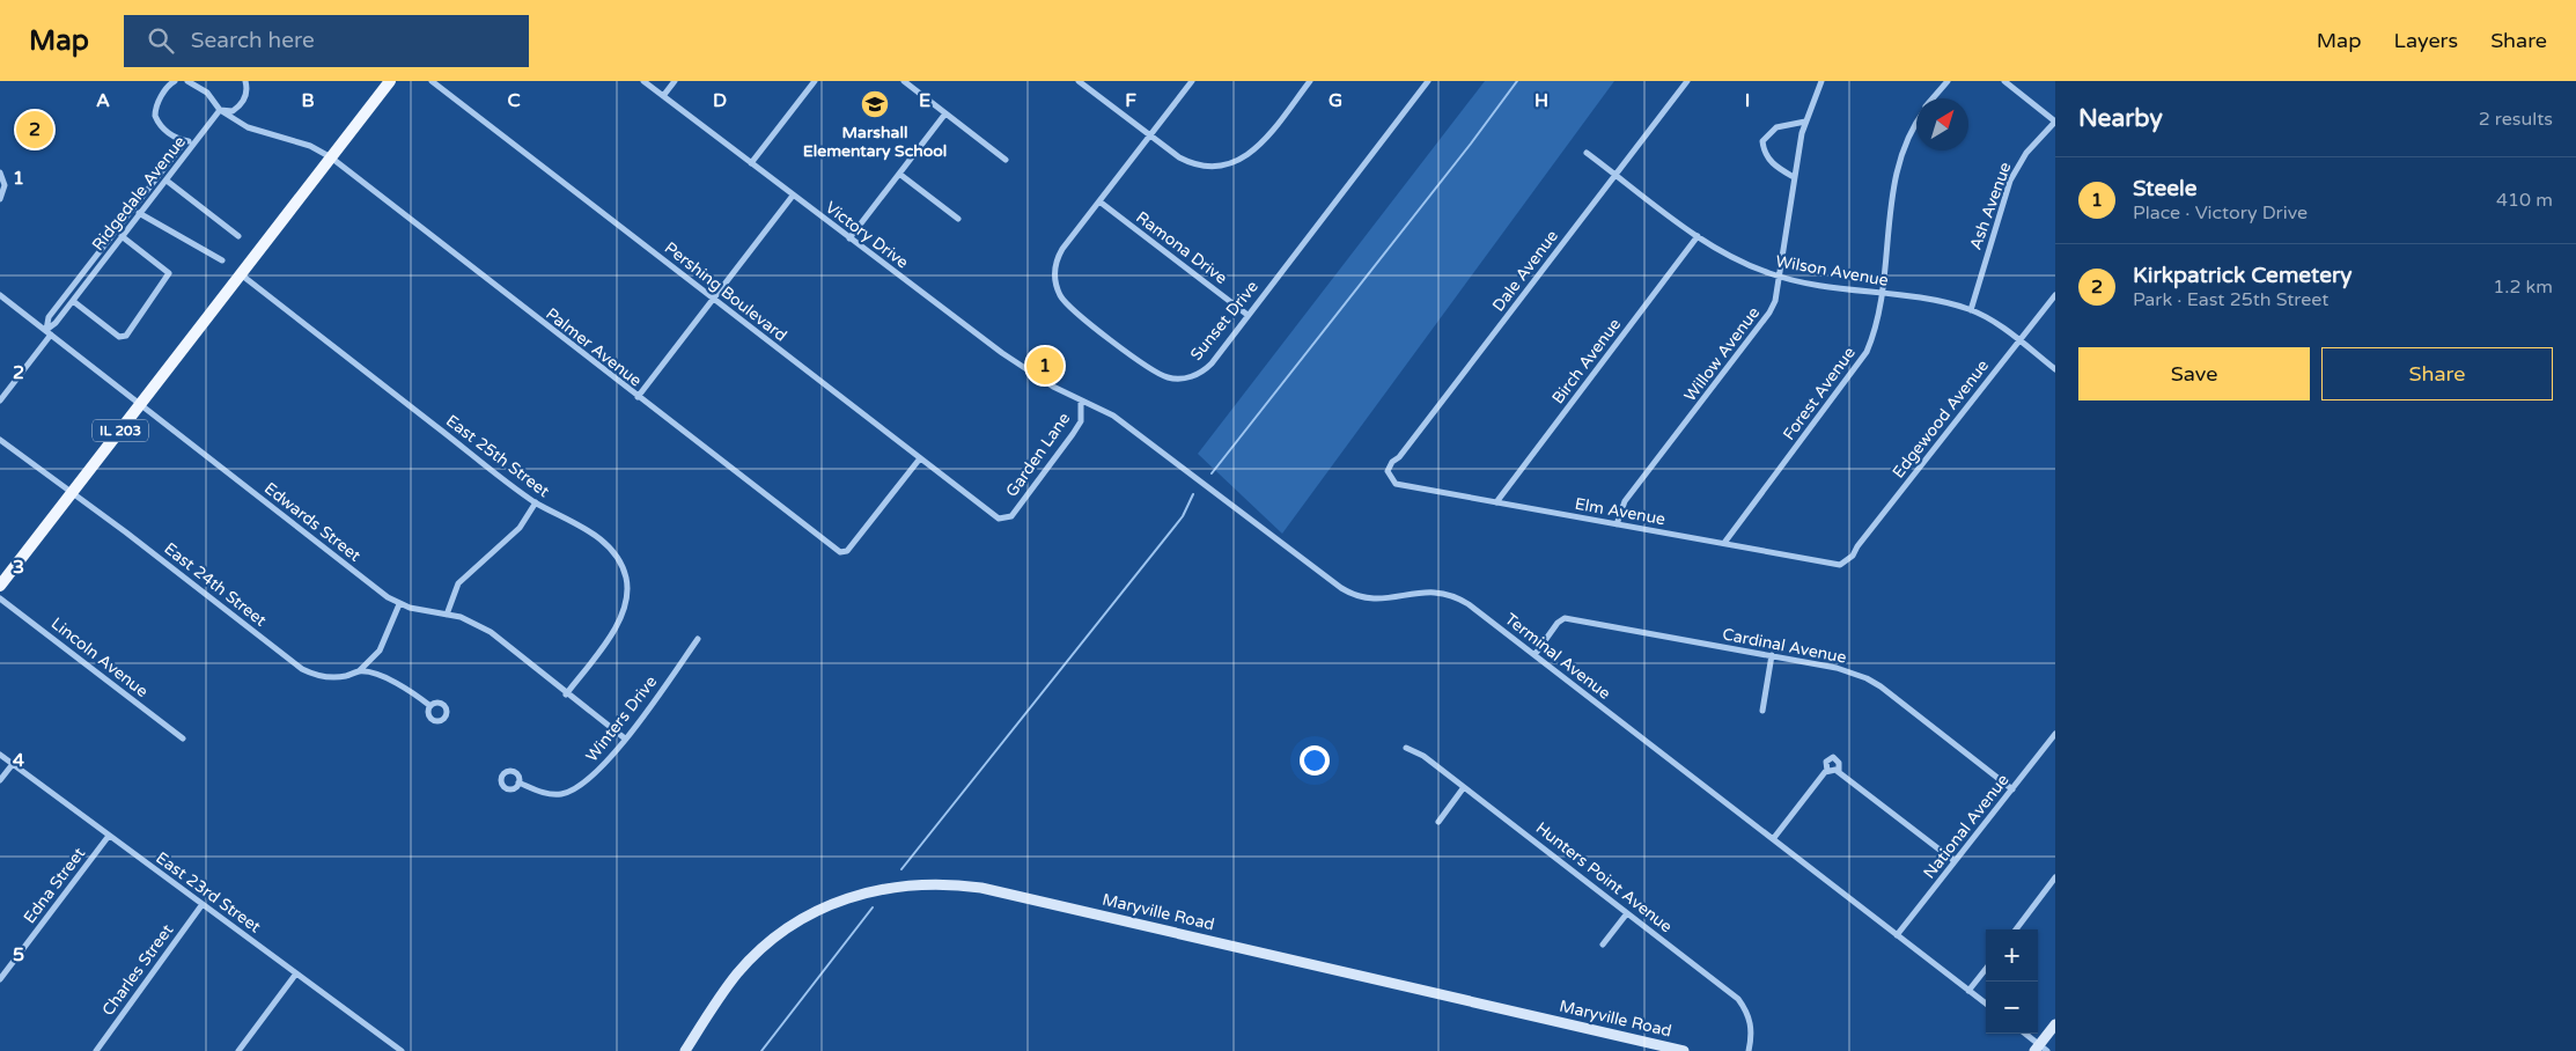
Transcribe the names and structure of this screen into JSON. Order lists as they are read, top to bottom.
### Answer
{
  "streets": {
    "main road": ["IL 203", "Maryville Road"],
    "street": [
      "Ridgedale Avenue",
      "Ash Avenue",
      "Victory Drive",
      "Ramona Drive",
      "Dale Avenue",
      "Wilson Avenue",
      "Pershing Boulevard",
      "Sunset Drive",
      "Palmer Avenue",
      "Willow Avenue",
      "Birch Avenue",
      "Forest Avenue",
      "Edgewood Avenue",
      "Garden Lane",
      "East 25th Street",
      "Elm Avenue",
      "Edwards Street",
      "East 24th Street",
      "Cardinal Avenue",
      "Terminal Avenue",
      "Lincoln Avenue",
      "Winters Drive",
      "National Avenue",
      "Hunters Point Avenue",
      "Edna Street",
      "East 23rd Street",
      "Charles Street"
    ]
  },
  "crossings": [
    ["Ridgedale Avenue", "Palmer Avenue"],
    ["Ridgedale Avenue", "Edwards Street"],
    ["Ash Avenue", "Wilson Avenue"],
    ["Victory Drive", "Garden Lane"],
    ["Victory Drive", "Terminal Avenue"],
    ["Ramona Drive", "Sunset Drive"],
    ["Dale Avenue", "Wilson Avenue"],
    ["Dale Avenue", "Elm Avenue"],
    ["Wilson Avenue", "Willow Avenue"],
    ["Wilson Avenue", "Birch Avenue"],
    ["Wilson Avenue", "Forest Avenue"],
    ["Wilson Avenue", "Edgewood Avenue"],
    ["Pershing Boulevard", "Palmer Avenue"],
    ["Pershing Boulevard", "Garden Lane"],
    ["Palmer Avenue", "IL 203"],
    ["Willow Avenue", "Elm Avenue"],
    ["Birch Avenue", "Elm Avenue"],
    ["Forest Avenue", "Elm Avenue"],
    ["Edgewood Avenue", "Elm Avenue"],
    ["IL 203", "East 25th Street"],
    ["IL 203", "Edwards Street"],
    ["IL 203", "East 24th Street"],
    ["Garden Lane", "Terminal Avenue"],
    ["East 25th Street", "Edwards Street"],
    ["Edwards Street", "Winters Drive"],
    ["Cardinal Avenue", "Terminal Avenue"],
    ["Cardinal Avenue", "National Avenue"],
    ["Terminal Avenue", "National Avenue"],
    ["Edna Street", "East 23rd Street"],
    ["East 23rd Street", "Charles Street"]
  ],
  "places": {
    "school or university": ["Marshall Elementary School"]
  },
  "north": "top right",
  "page": {
    "header": "Map",
    "search": "Search here",
    "nav": ["Map", "Layers", "Share"],
    "heading": ["Nearby", "2 results"],
    "pins": ["2", "1"],
    "list": [
      {
        "mark": "1",
        "name": "Steele",
        "note": "Place · Victory Drive",
        "value": "410 m"
      },
      {
        "mark": "2",
        "name": "Kirkpatrick Cemetery",
        "note": "Park · East 25th Street",
        "value": "1.2 km"
      }
    ],
    "buttons": ["Save", "Share"],
    "map_buttons": ["+", "−"]
  },
  "grid": {
    "columns": [
      "A",
      "B",
      "C",
      "D",
      "E",
      "F",
      "G",
      "H",
      "I"
    ],
    "rows": [
      "1",
      "2",
      "3",
      "4",
      "5"
    ]
  }
}
